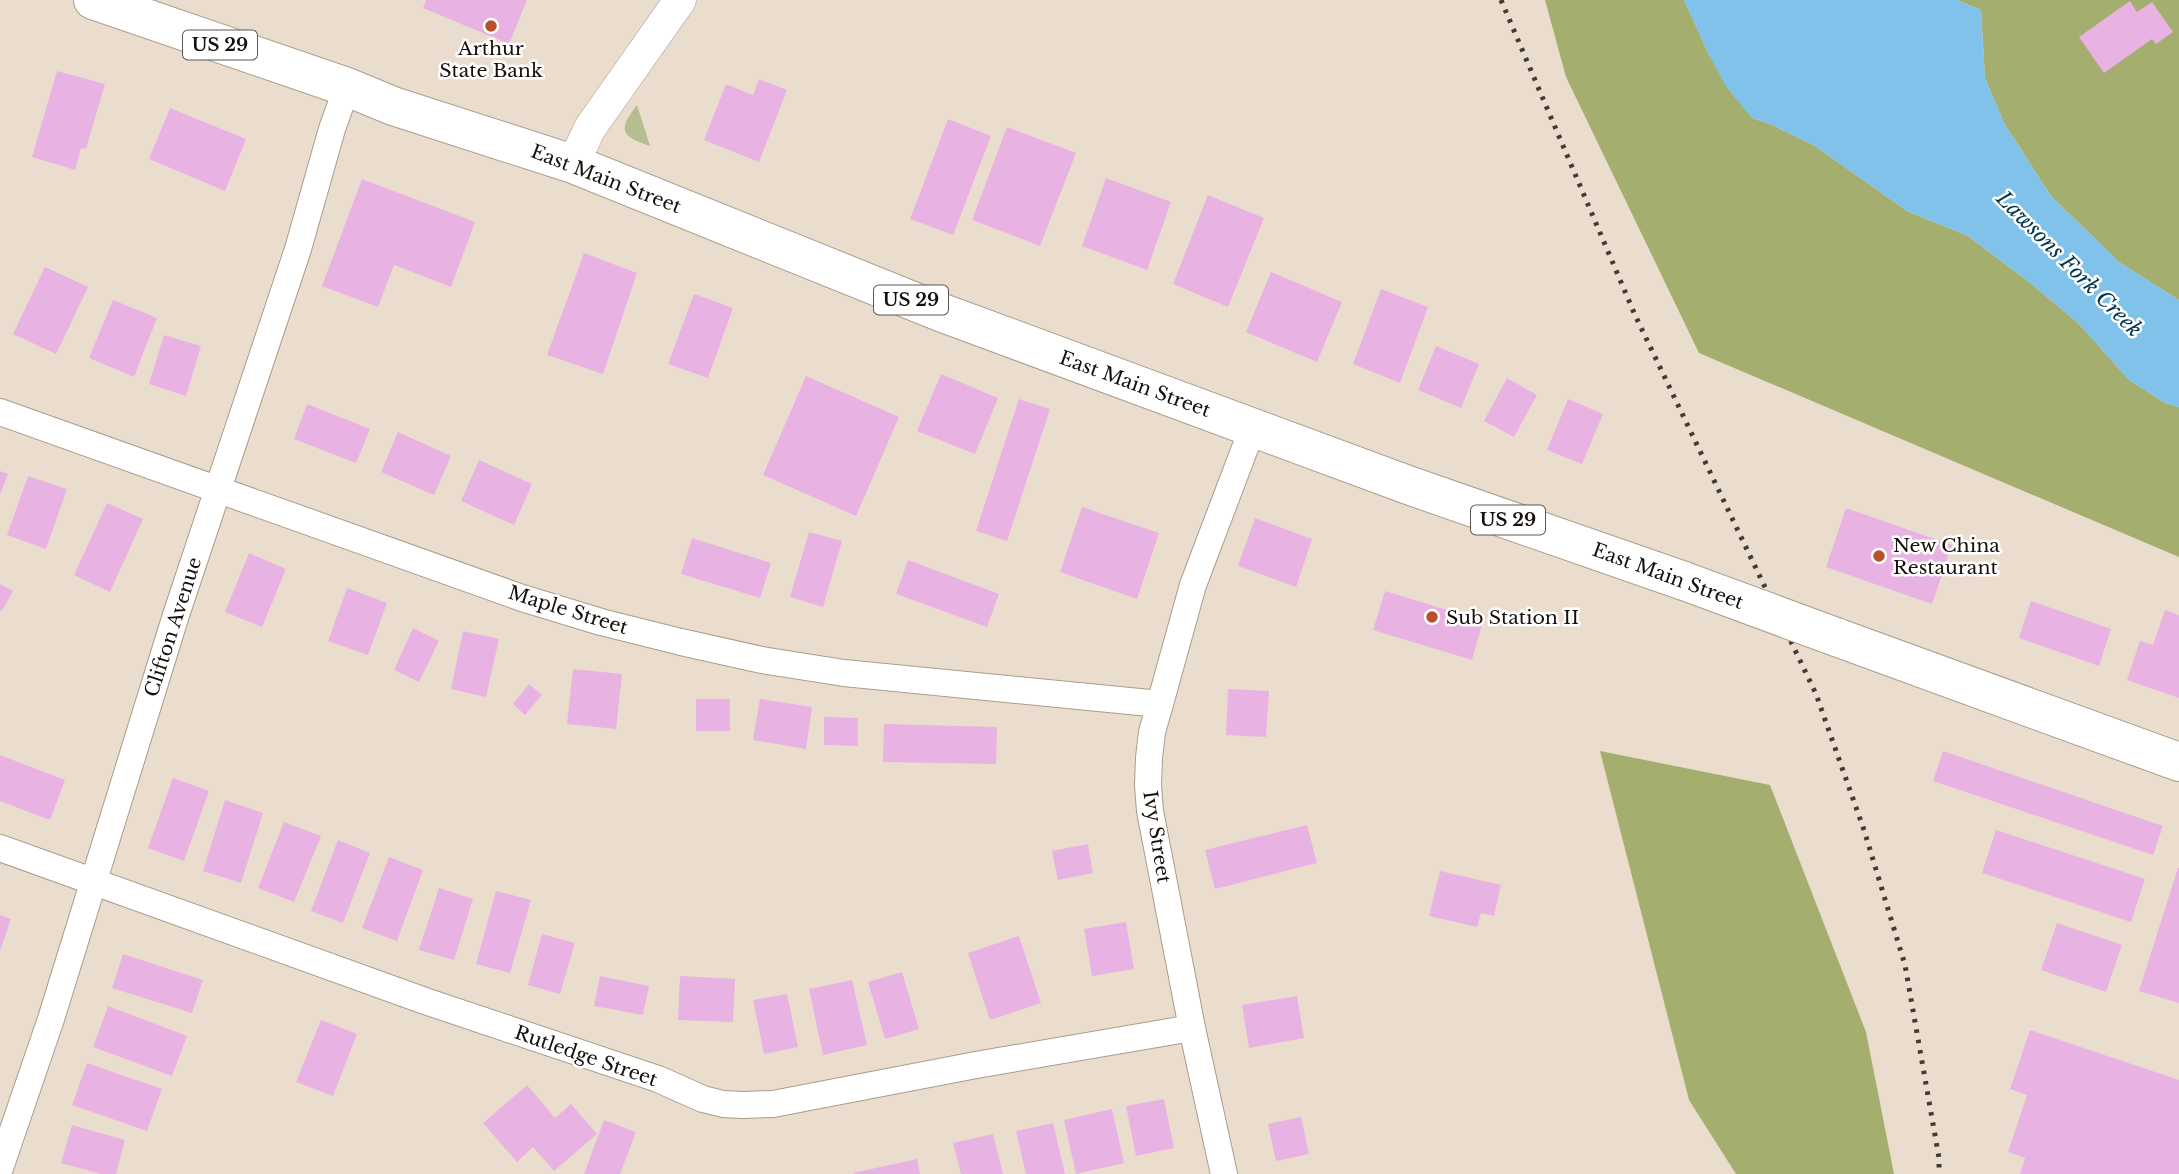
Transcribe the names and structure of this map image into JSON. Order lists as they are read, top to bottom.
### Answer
{
  "streets": {
    "main road": ["US 29", "East Main Street"],
    "street": [
      "Maple Street",
      "Clifton Avenue",
      "Ivy Street",
      "Rutledge Street"
    ]
  },
  "crossings": [
    ["East Main Street", "Clifton Avenue"],
    ["East Main Street", "Ivy Street"],
    ["Maple Street", "Clifton Avenue"],
    ["Maple Street", "Ivy Street"],
    ["Clifton Avenue", "Rutledge Street"],
    ["Ivy Street", "Rutledge Street"]
  ],
  "water": ["Lawsons Fork Creek"],
  "places": ["Arthur State Bank", "New China Restaurant", "Sub Station II"]
}
